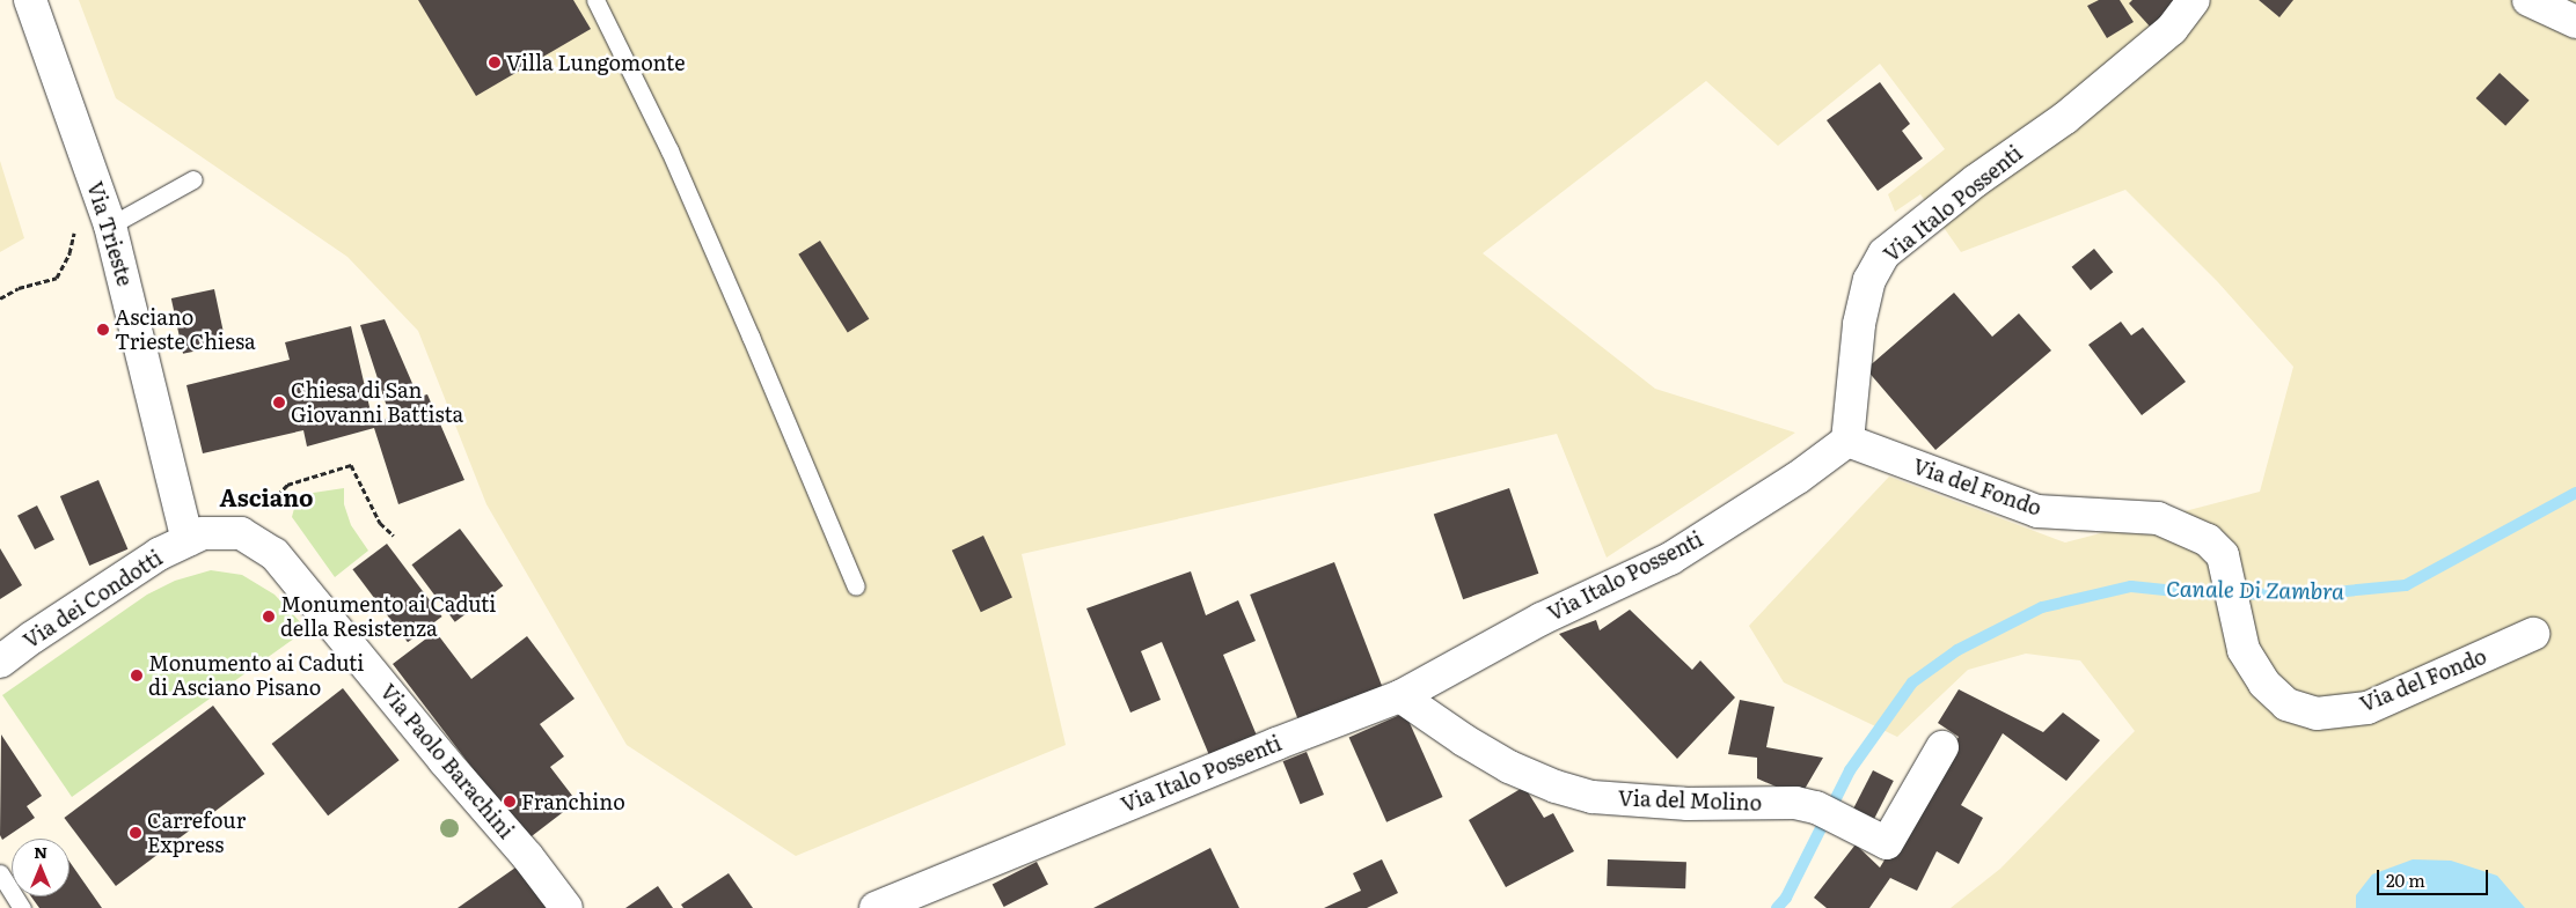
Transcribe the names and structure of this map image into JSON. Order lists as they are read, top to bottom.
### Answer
{
  "streets": {
    "street": [
      "Via Italo Possenti",
      "Via Trieste",
      "Via del Fondo",
      "Via dei Condotti",
      "Via Paolo Barachini",
      "Via del Molino"
    ]
  },
  "crossings": [
    ["Via Italo Possenti", "Via del Fondo"],
    ["Via Italo Possenti", "Via del Molino"],
    ["Via Trieste", "Via dei Condotti"],
    ["Via Trieste", "Via Paolo Barachini"],
    ["Via dei Condotti", "Via Paolo Barachini"]
  ],
  "districts": ["Asciano"],
  "water": ["Canale Di Zambra"],
  "places": [
    "Villa Lungomonte",
    "Asciano Trieste Chiesa",
    "Chiesa di San Giovanni Battista",
    "Monumento ai Caduti della Resistenza",
    "Monumento ai Caduti di Asciano Pisano",
    "Franchino",
    "Carrefour Express"
  ],
  "scale_bar": "20 m",
  "north": "top"
}
